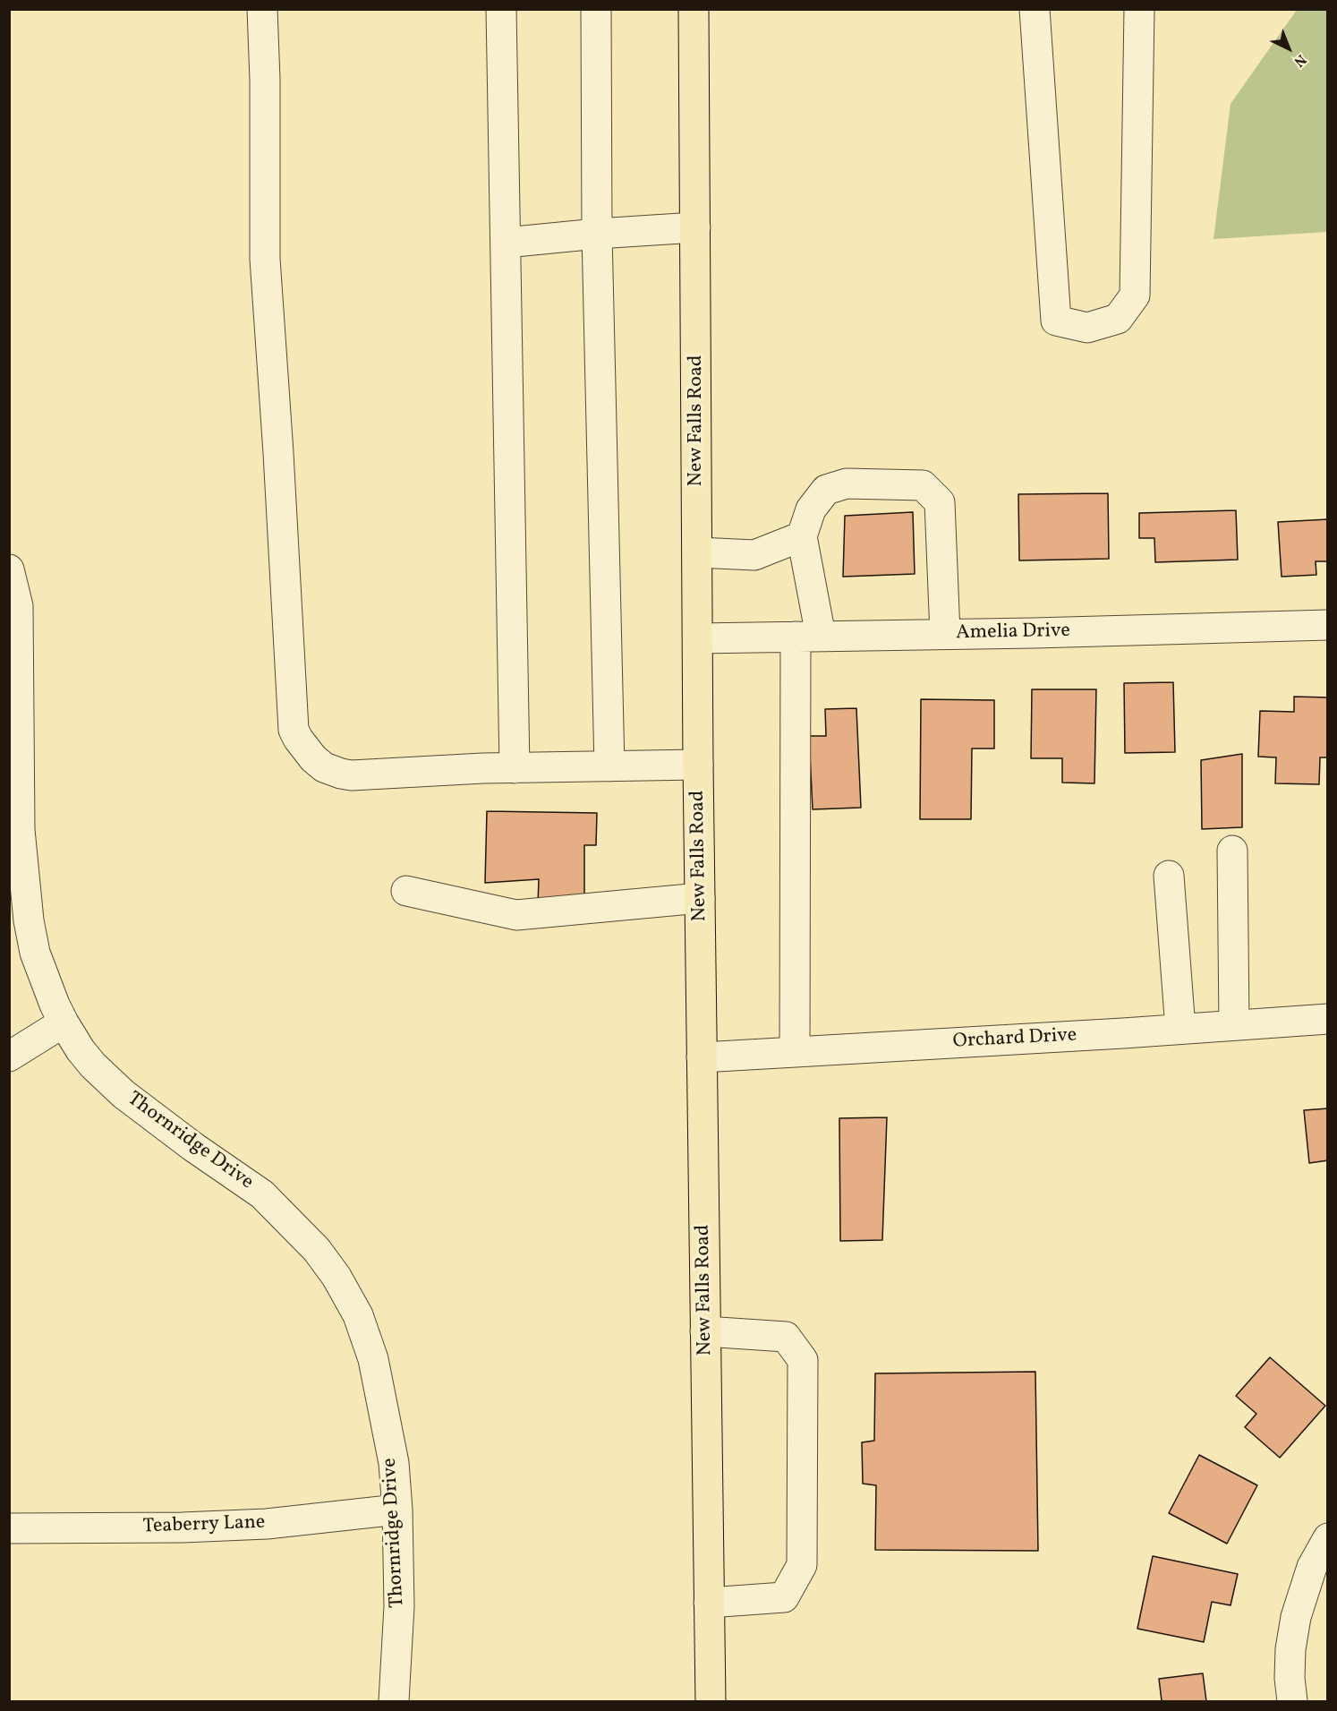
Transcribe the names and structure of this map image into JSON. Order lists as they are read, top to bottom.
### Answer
{
  "streets": {
    "main road": ["New Falls Road"],
    "street": [
      "Amelia Drive",
      "Orchard Drive",
      "Thornridge Drive",
      "Teaberry Lane"
    ]
  },
  "crossings": [
    ["New Falls Road", "Amelia Drive"],
    ["New Falls Road", "Orchard Drive"],
    ["Thornridge Drive", "Teaberry Lane"]
  ],
  "north": "bottom right"
}
